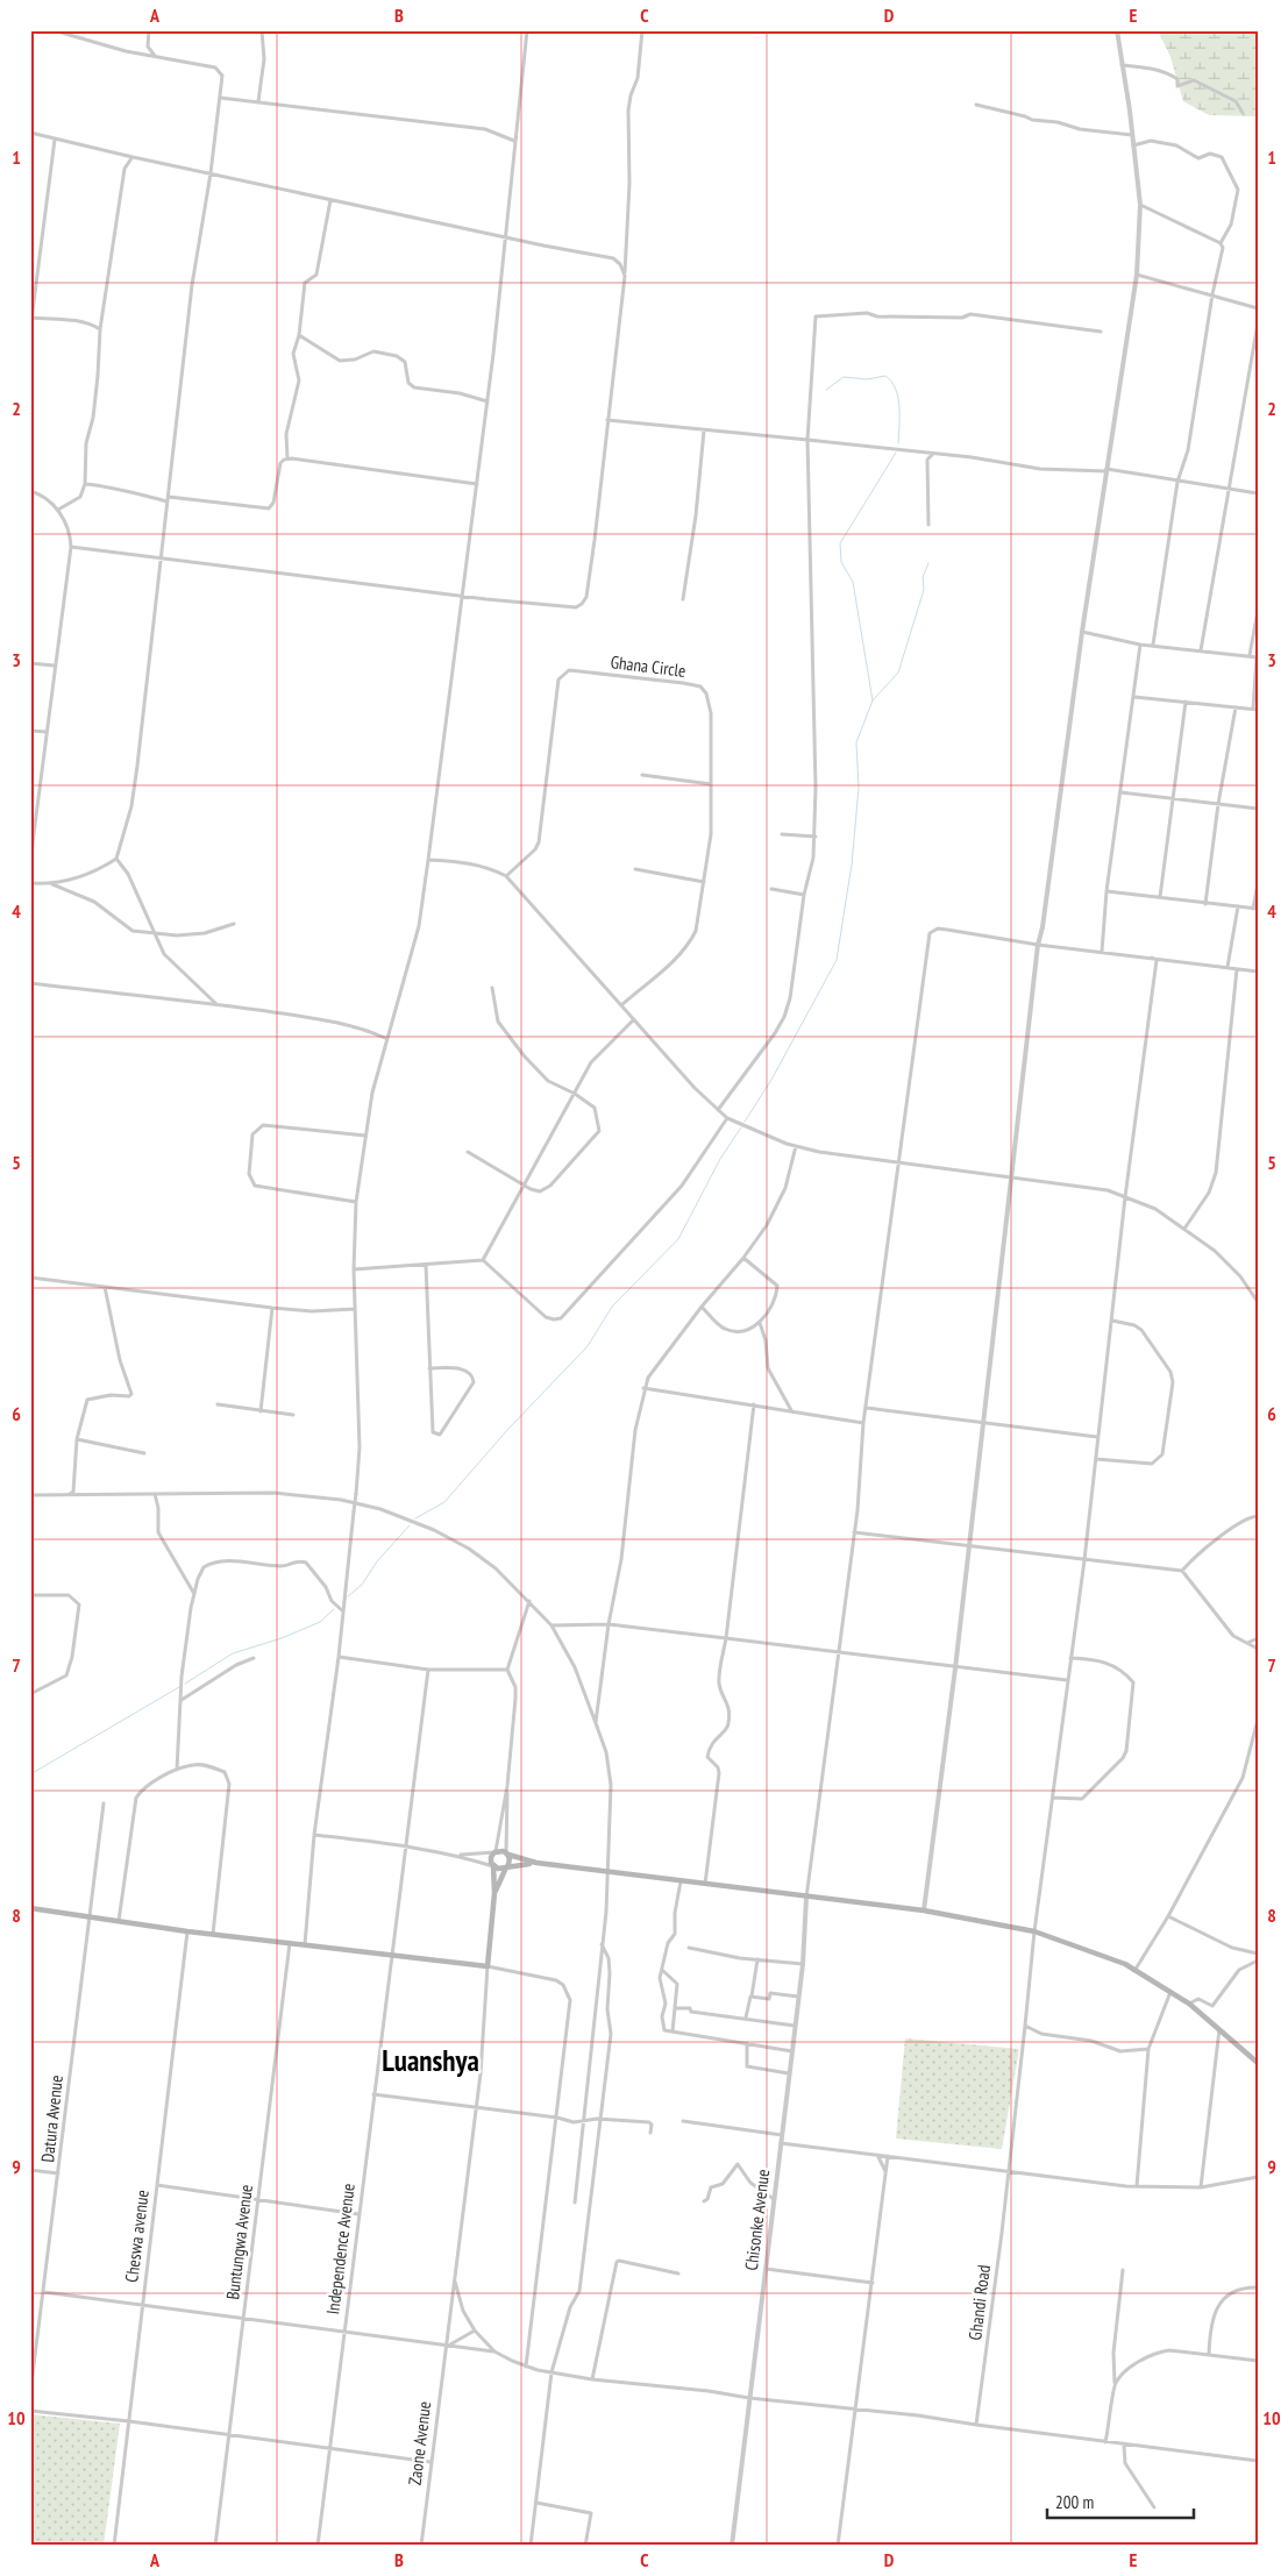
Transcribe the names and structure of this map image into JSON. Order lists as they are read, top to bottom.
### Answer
{
  "streets": {
    "street": [
      "Ghana Circle",
      "Datura Avenue",
      "Chisonke Avenue",
      "Cheswa avenue",
      "Buntungwa Avenue",
      "Independence Avenue",
      "Ghandi Road",
      "Zaone Avenue"
    ]
  },
  "districts": ["Luanshya"],
  "scale_bar": "200 m",
  "grid": {
    "columns": [
      "A",
      "B",
      "C",
      "D",
      "E"
    ],
    "rows": [
      "1",
      "2",
      "3",
      "4",
      "5",
      "6",
      "7",
      "8",
      "9",
      "10"
    ]
  }
}
